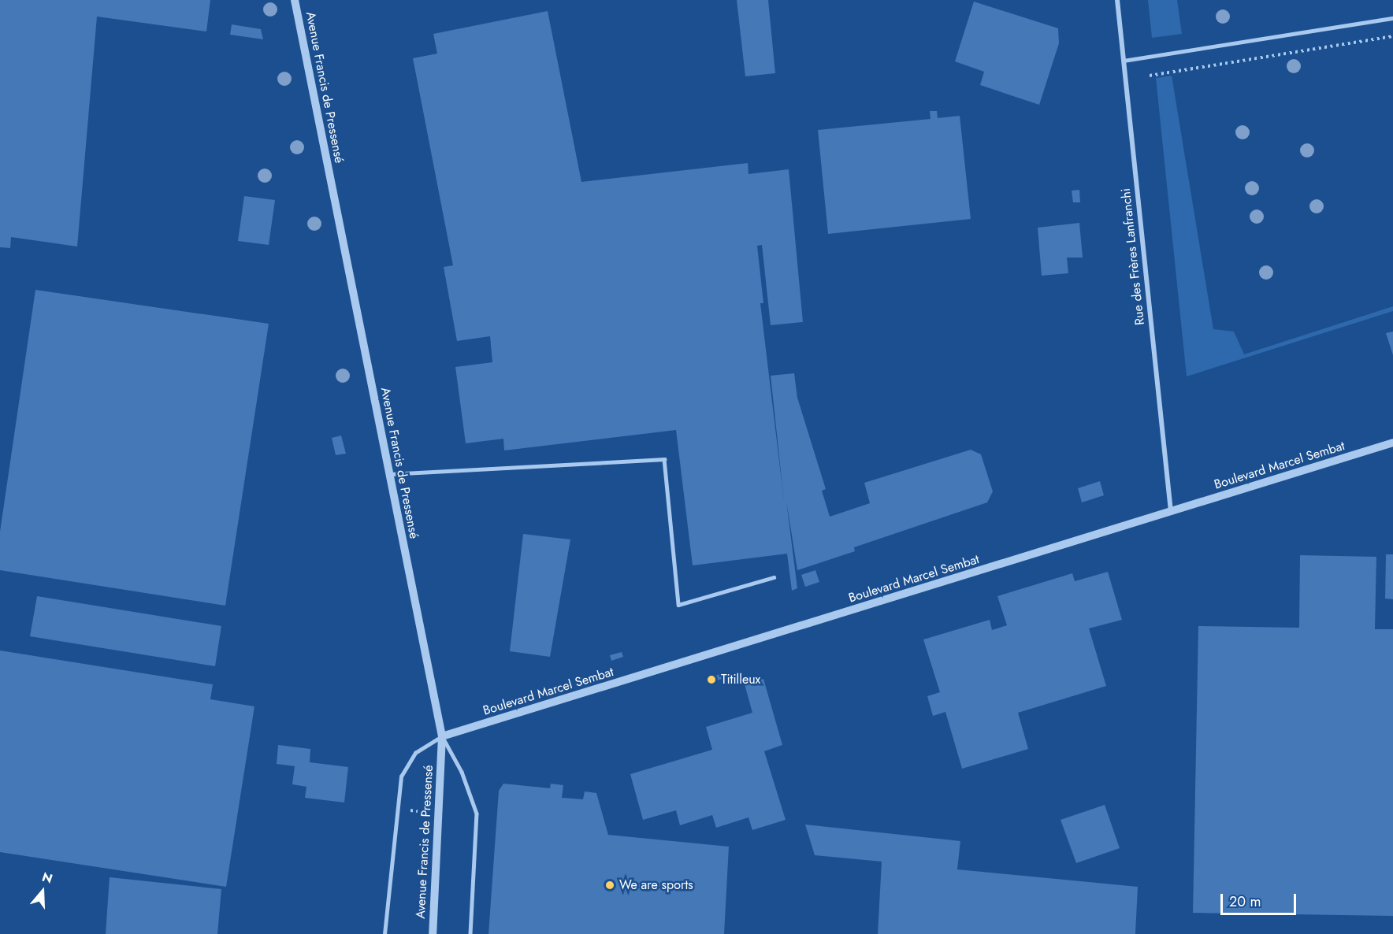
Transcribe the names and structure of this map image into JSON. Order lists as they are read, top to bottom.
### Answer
{
  "streets": {
    "street": ["Avenue Francis de Pressensé", "Rue des Frères Lanfranchi", "Boulevard Marcel Sembat"]
  },
  "crossings": [
    ["Avenue Francis de Pressensé", "Boulevard Marcel Sembat"],
    ["Rue des Frères Lanfranchi", "Boulevard Marcel Sembat"]
  ],
  "places": ["Titilleux", "We are sports"],
  "scale_bar": "20 m",
  "north": "top"
}
